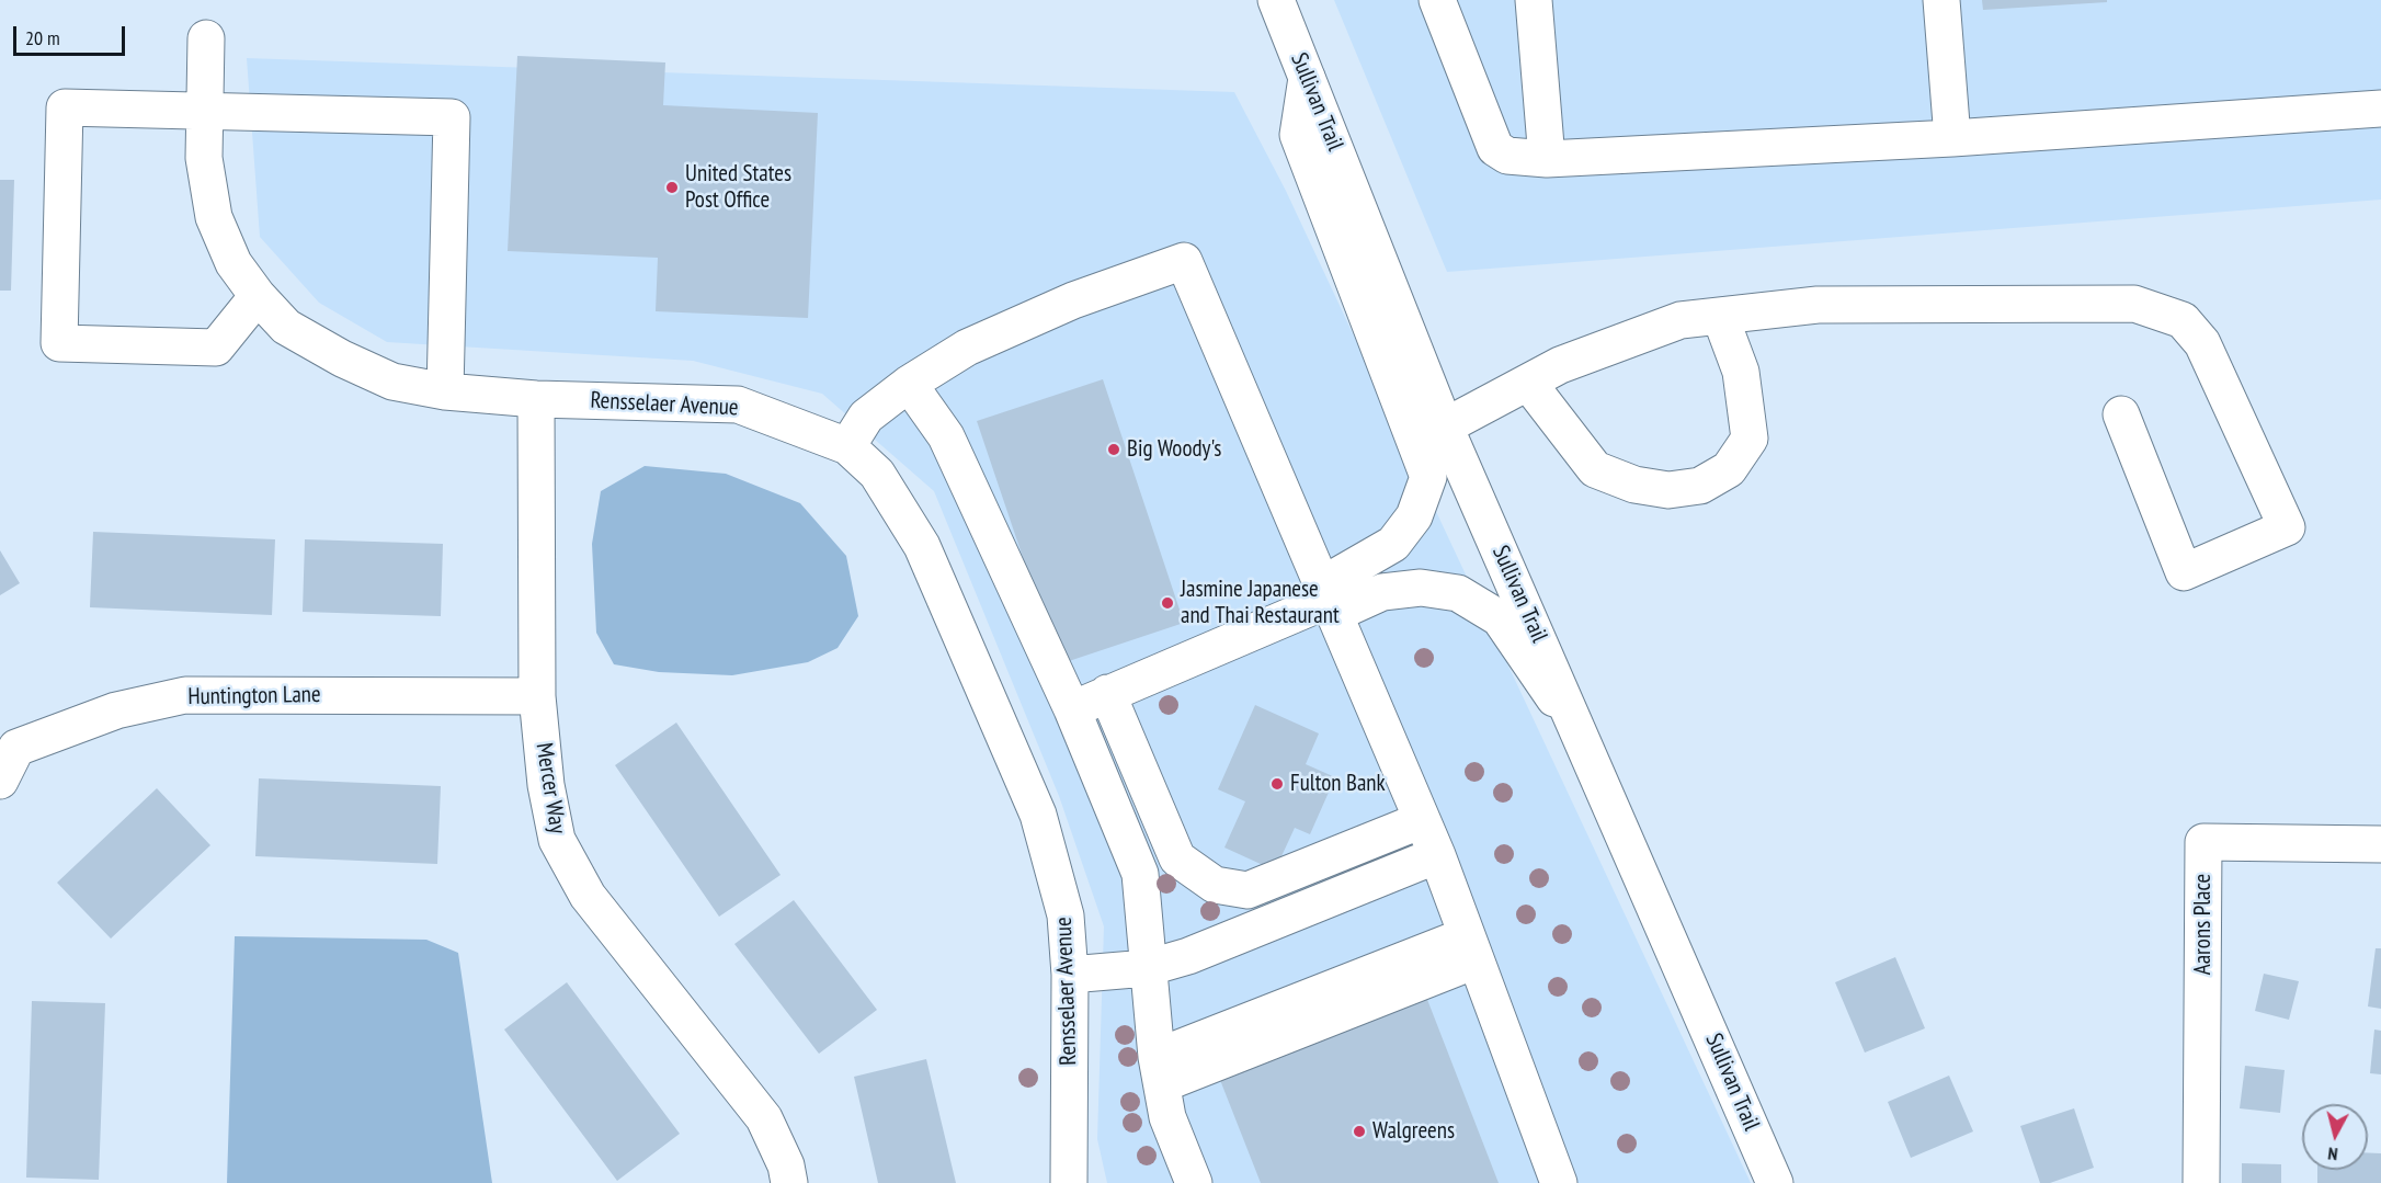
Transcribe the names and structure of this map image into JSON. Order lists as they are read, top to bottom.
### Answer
{
  "streets": {
    "street": [
      "Sullivan Trail",
      "Rensselaer Avenue",
      "Huntington Lane",
      "Mercer Way",
      "Aarons Place"
    ]
  },
  "crossings": [
    ["Rensselaer Avenue", "Mercer Way"],
    ["Huntington Lane", "Mercer Way"]
  ],
  "places": [
    "United States Post Office",
    "Big Woody's",
    "Jasmine Japanese and Thai Restaurant",
    "Fulton Bank",
    "Walgreens"
  ],
  "scale_bar": "20 m",
  "north": "bottom"
}
